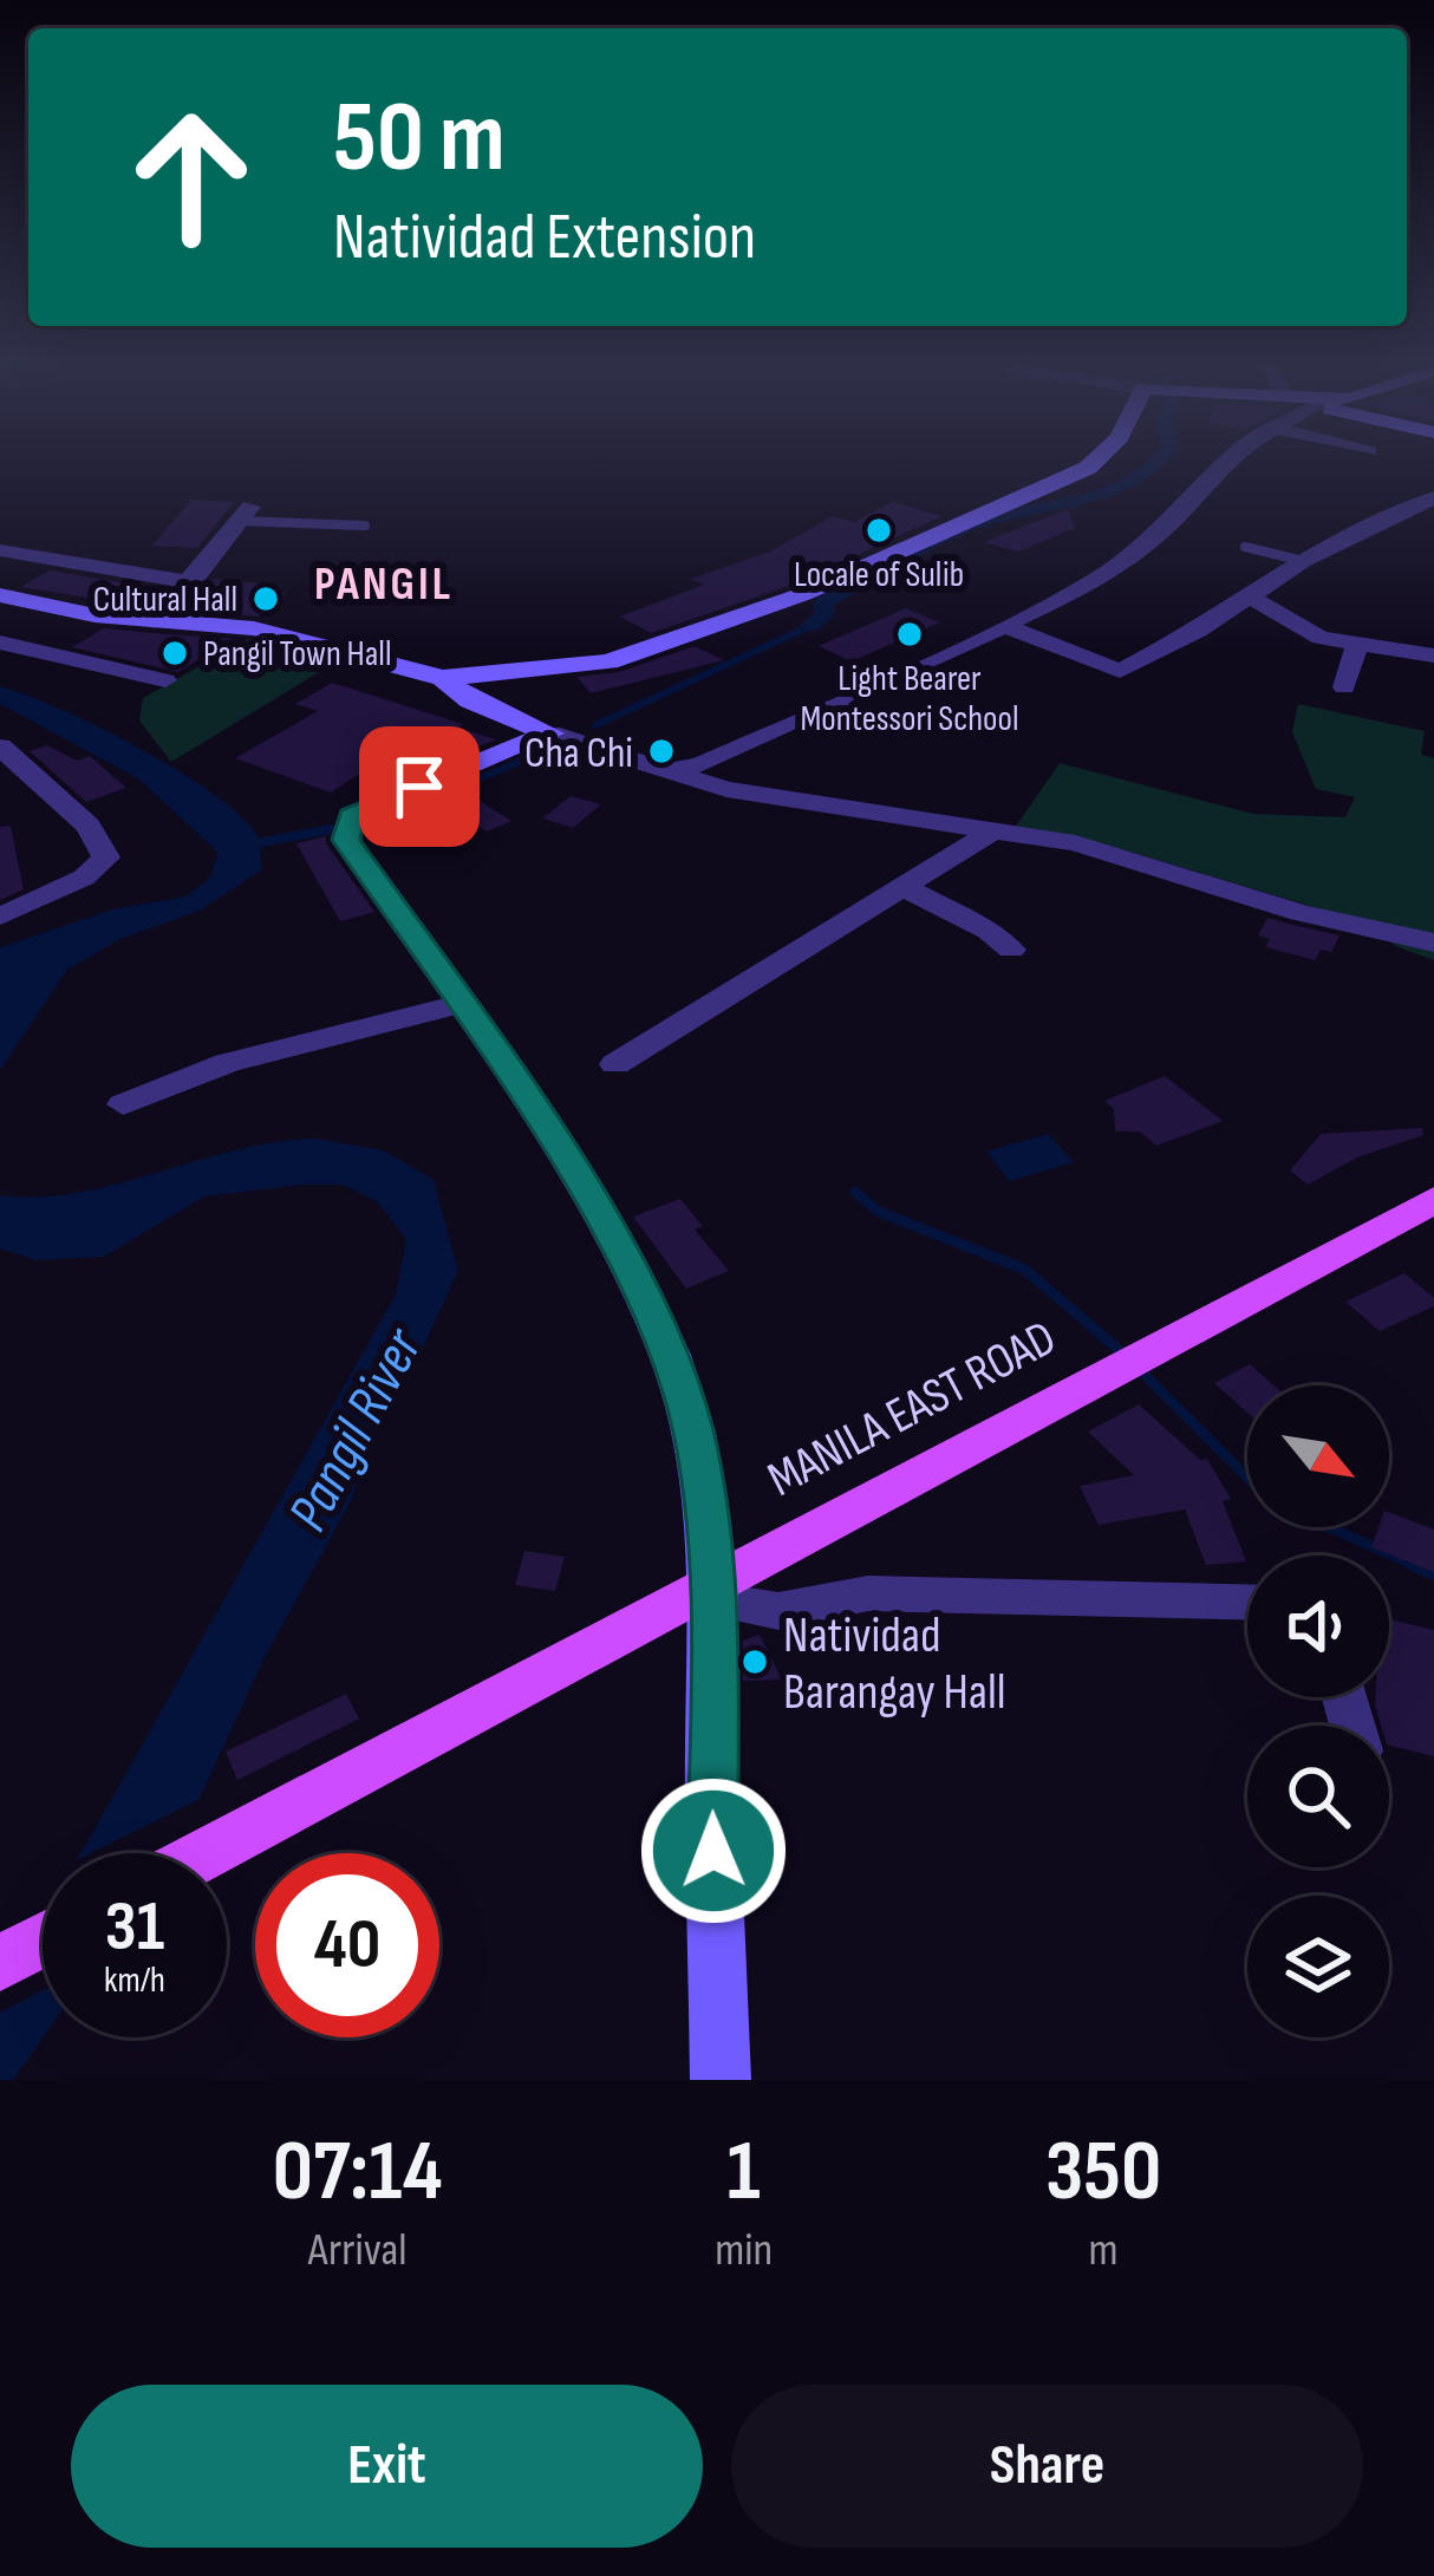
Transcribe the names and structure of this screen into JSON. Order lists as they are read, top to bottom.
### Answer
{
  "streets": {
    "main road": ["MANILA EAST ROAD"]
  },
  "districts": ["PANGIL"],
  "water": ["Pangil River"],
  "places": [
    "Locale of Sulib",
    "Cultural Hall",
    "Light Bearer Montessori School",
    "Pangil Town Hall",
    "Cha Chi",
    "Natividad Barangay Hall"
  ],
  "north": "bottom right",
  "page": {
    "turn": ["50 m", "Natividad Extension"],
    "speed": "31 km/h",
    "limit": "40",
    "eta": [
      "07:14",
      "Arrival",
      "1",
      "min",
      "350",
      "m"
    ],
    "buttons": ["Exit", "Share"]
  }
}
